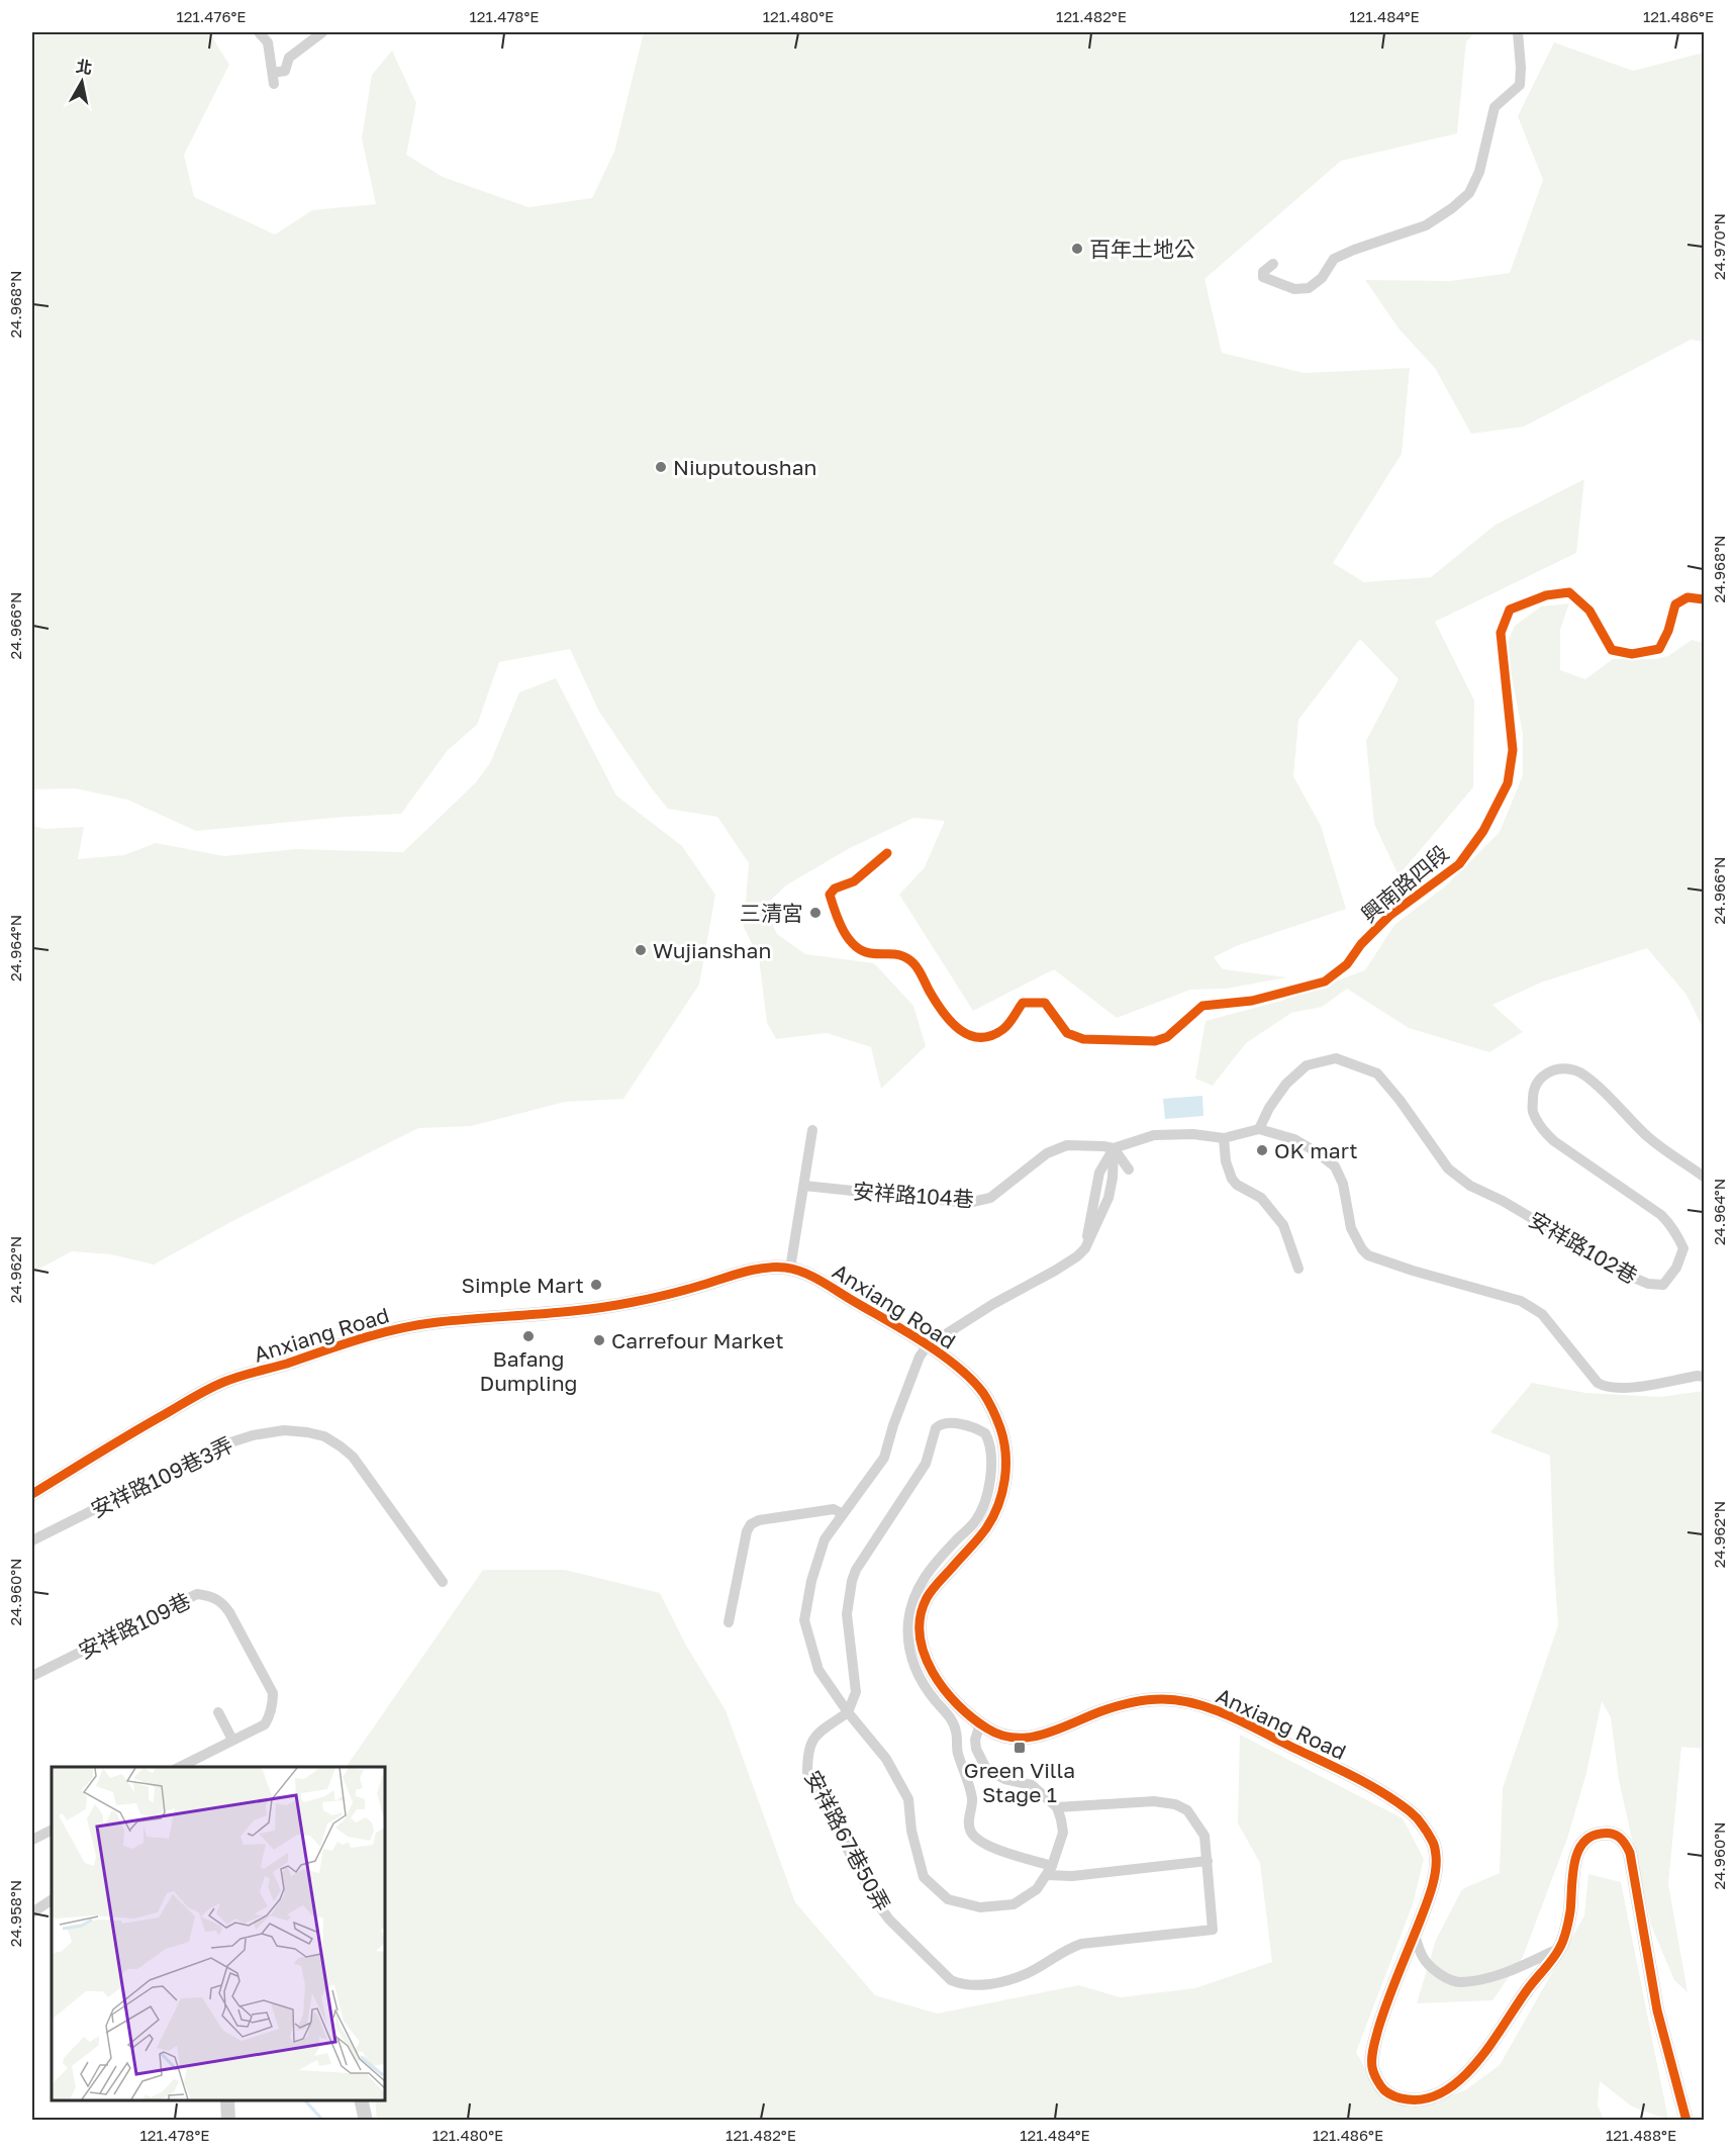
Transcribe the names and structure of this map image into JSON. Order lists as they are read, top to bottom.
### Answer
{
  "streets": {
    "street": [
      "興南路四段",
      "安祥路104巷",
      "安祥路102巷",
      "Anxiang Road",
      "安祥路109巷3弄",
      "安祥路109巷",
      "安祥路67巷50弄"
    ]
  },
  "places": {
    "other": [
      "百年土地公",
      "Niuputoushan",
      "三清宮",
      "Wujianshan",
      "OK mart",
      "Simple Mart",
      "Bafang Dumpling",
      "Carrefour Market"
    ],
    "transit": ["Green Villa Stage 1"]
  },
  "north": "top",
  "coordinates": [
    "121.476°E",
    "121.478°E",
    "121.480°E",
    "121.482°E",
    "121.484°E",
    "121.486°E",
    "24.970°N",
    "24.968°N",
    "24.966°N",
    "24.964°N",
    "24.962°N",
    "24.960°N",
    "24.958°N",
    "121.488°E"
  ]
}
